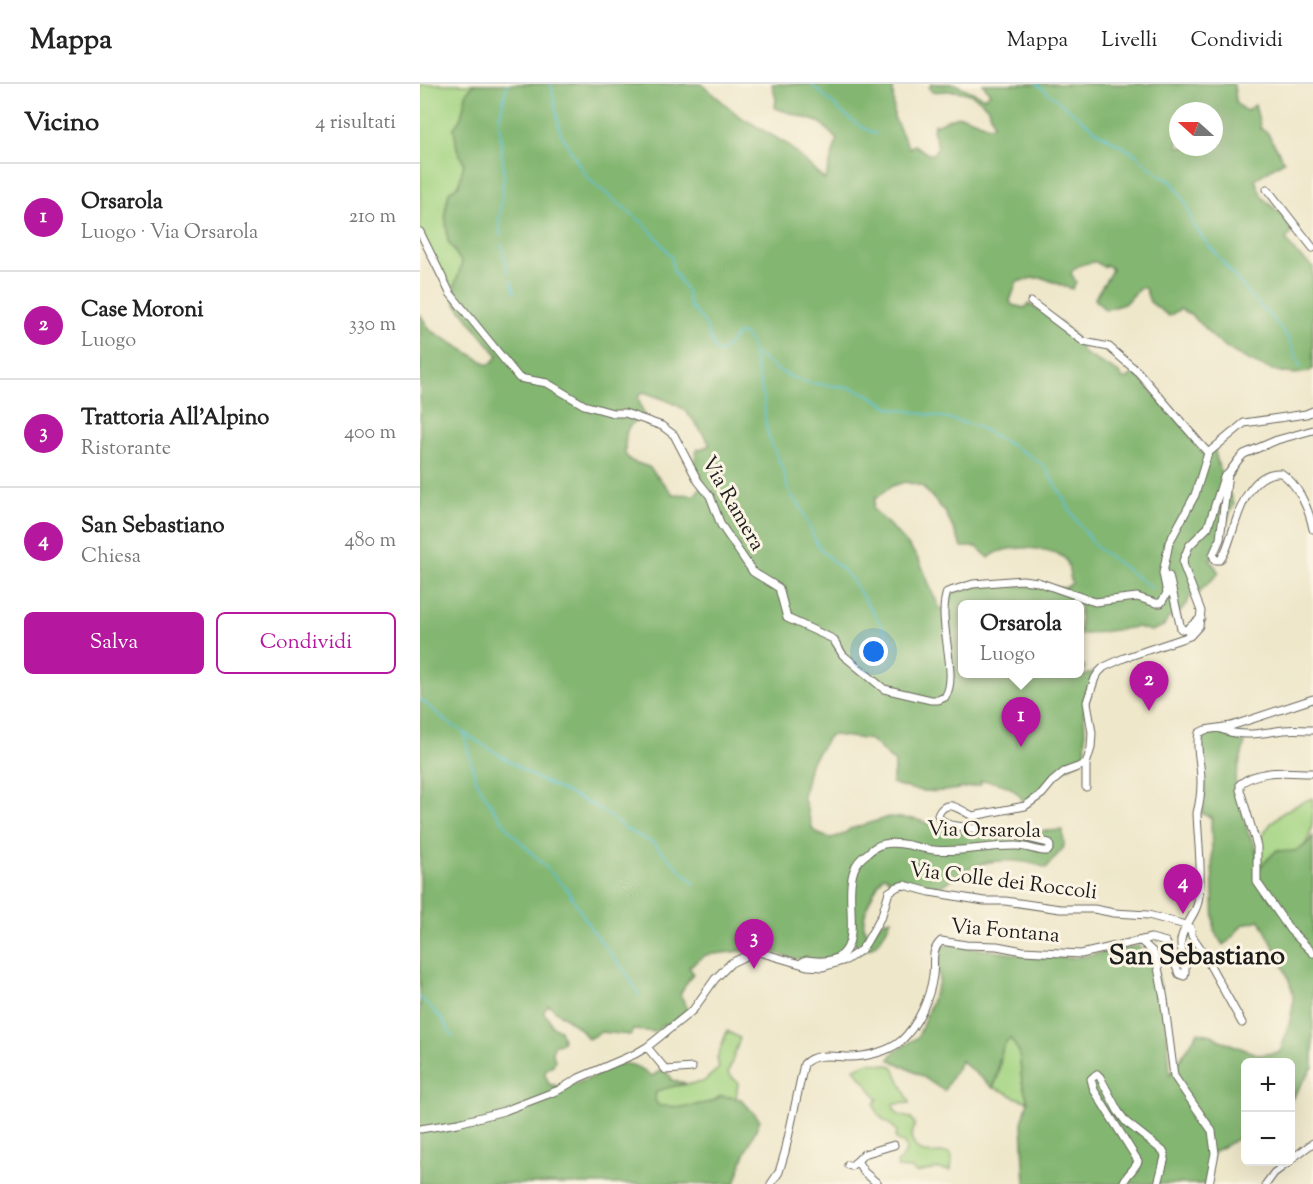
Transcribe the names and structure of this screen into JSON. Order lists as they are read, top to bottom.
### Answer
{
  "streets": {
    "street": [
      "Via Ramera",
      "Via Orsarola",
      "Via Colle dei Roccoli",
      "Via Fontana"
    ]
  },
  "crossings": [
    ["Via Orsarola", "Via Colle dei Roccoli"],
    ["Via Colle dei Roccoli", "Via Fontana"]
  ],
  "districts": ["San Sebastiano"],
  "north": "left",
  "page": {
    "header": "Mappa",
    "nav": ["Mappa", "Livelli", "Condividi"],
    "heading": ["Vicino", "4 risultati"],
    "list": [
      {
        "mark": "1",
        "name": "Orsarola",
        "note": "Luogo · Via Orsarola",
        "value": "210 m"
      },
      {
        "mark": "2",
        "name": "Case Moroni",
        "note": "Luogo",
        "value": "330 m"
      },
      {
        "mark": "3",
        "name": "Trattoria All'Alpino",
        "note": "Ristorante",
        "value": "400 m"
      },
      {
        "mark": "4",
        "name": "San Sebastiano",
        "note": "Chiesa",
        "value": "480 m"
      }
    ],
    "buttons": ["Salva", "Condividi"],
    "popup": ["Orsarola", "Luogo"],
    "pins": [
      "2",
      "1",
      "4",
      "3"
    ],
    "map_buttons": ["+", "−"]
  }
}
